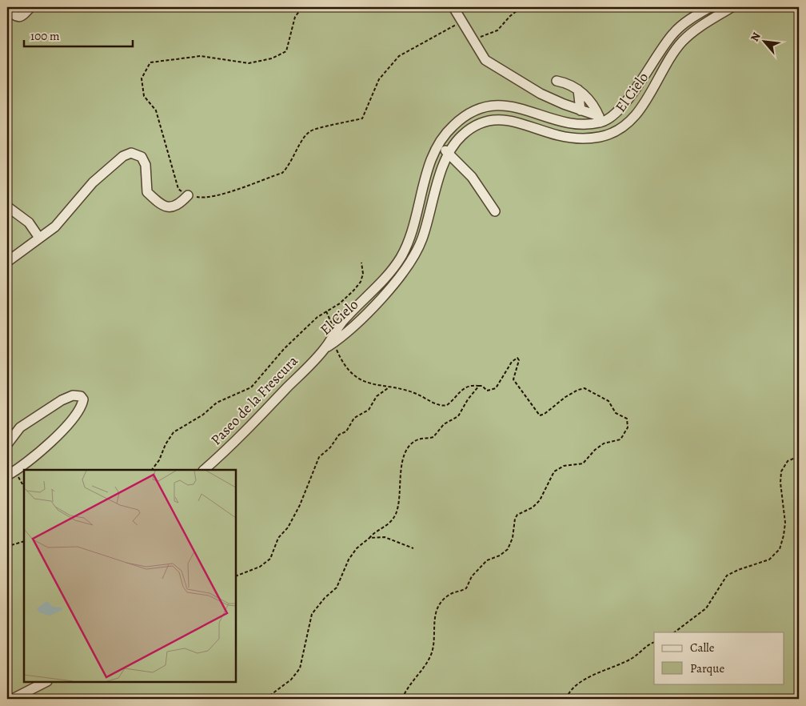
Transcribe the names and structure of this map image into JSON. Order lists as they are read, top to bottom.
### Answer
{
  "streets": {
    "street": ["El Cielo", "Paseo de la Frescura"]
  },
  "crossings": [
    ["El Cielo", "Paseo de la Frescura"]
  ],
  "legend": ["Calle", "Parque"],
  "scale_bar": "100 m",
  "north": "top left"
}
